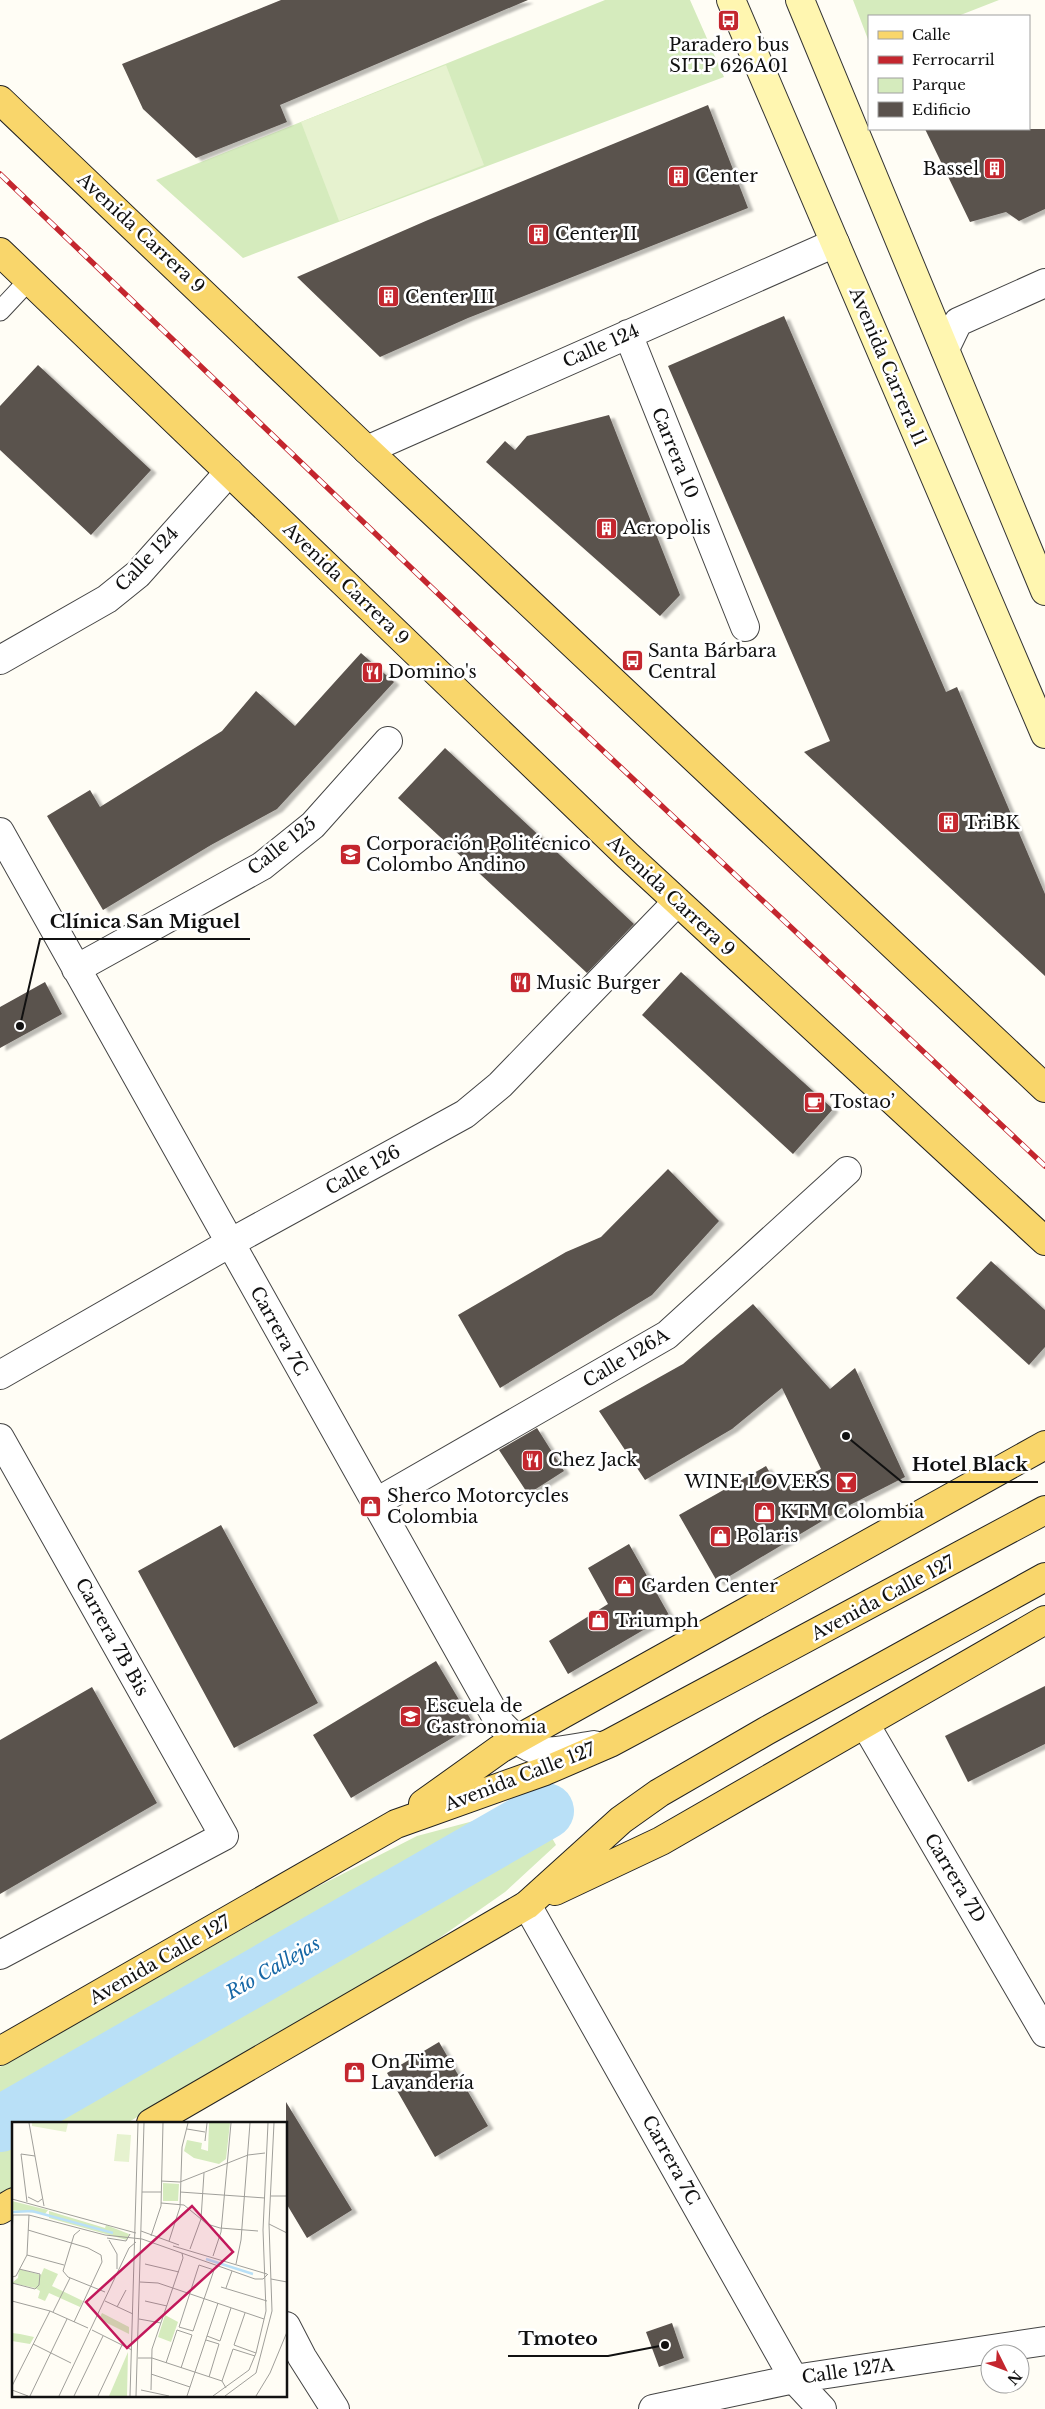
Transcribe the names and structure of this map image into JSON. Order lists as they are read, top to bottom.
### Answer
{
  "streets": {
    "main road": ["Avenida Carrera 9", "Avenida Carrera 11", "Avenida Calle 127"],
    "street": [
      "Calle 124",
      "Carrera 10",
      "Calle 125",
      "Calle 126",
      "Carrera 7C",
      "Calle 126A",
      "Carrera 7B Bis",
      "Carrera 7D",
      "Calle 127A"
    ]
  },
  "crossings": [
    ["Avenida Carrera 9", "Calle 124"],
    ["Avenida Carrera 9", "Calle 126"],
    ["Calle 124", "Avenida Carrera 11"],
    ["Calle 124", "Carrera 10"],
    ["Calle 125", "Carrera 7C"],
    ["Calle 126", "Carrera 7C"],
    ["Carrera 7C", "Calle 126A"],
    ["Carrera 7C", "Avenida Calle 127"],
    ["Carrera 7C", "Calle 127A"]
  ],
  "water": ["Río Callejas"],
  "places": {
    "bus stop": ["Paradero bus SITP 626A01", "Santa Bárbara Central"],
    "building": [
      "Bassel",
      "Center",
      "Center II",
      "Center III",
      "Acropolis",
      "TriBK"
    ],
    "restaurant": ["Domino's", "Music Burger", "Chez Jack"],
    "school or university": ["Corporación Politécnico Colombo Andino", "Escuela de Gastronomia"],
    "other": ["Clínica San Miguel", "Hotel Black", "Tmoteo"],
    "cafe": ["Tostao’"],
    "bar": ["WINE LOVERS"],
    "shop": [
      "Sherco Motorcycles Colombia",
      "KTM Colombia",
      "Polaris",
      "Garden Center",
      "Triumph",
      "On Time Lavandería"
    ]
  },
  "legend": [
    "Calle",
    "Ferrocarril",
    "Parque",
    "Edificio"
  ],
  "north": "bottom right"
}
